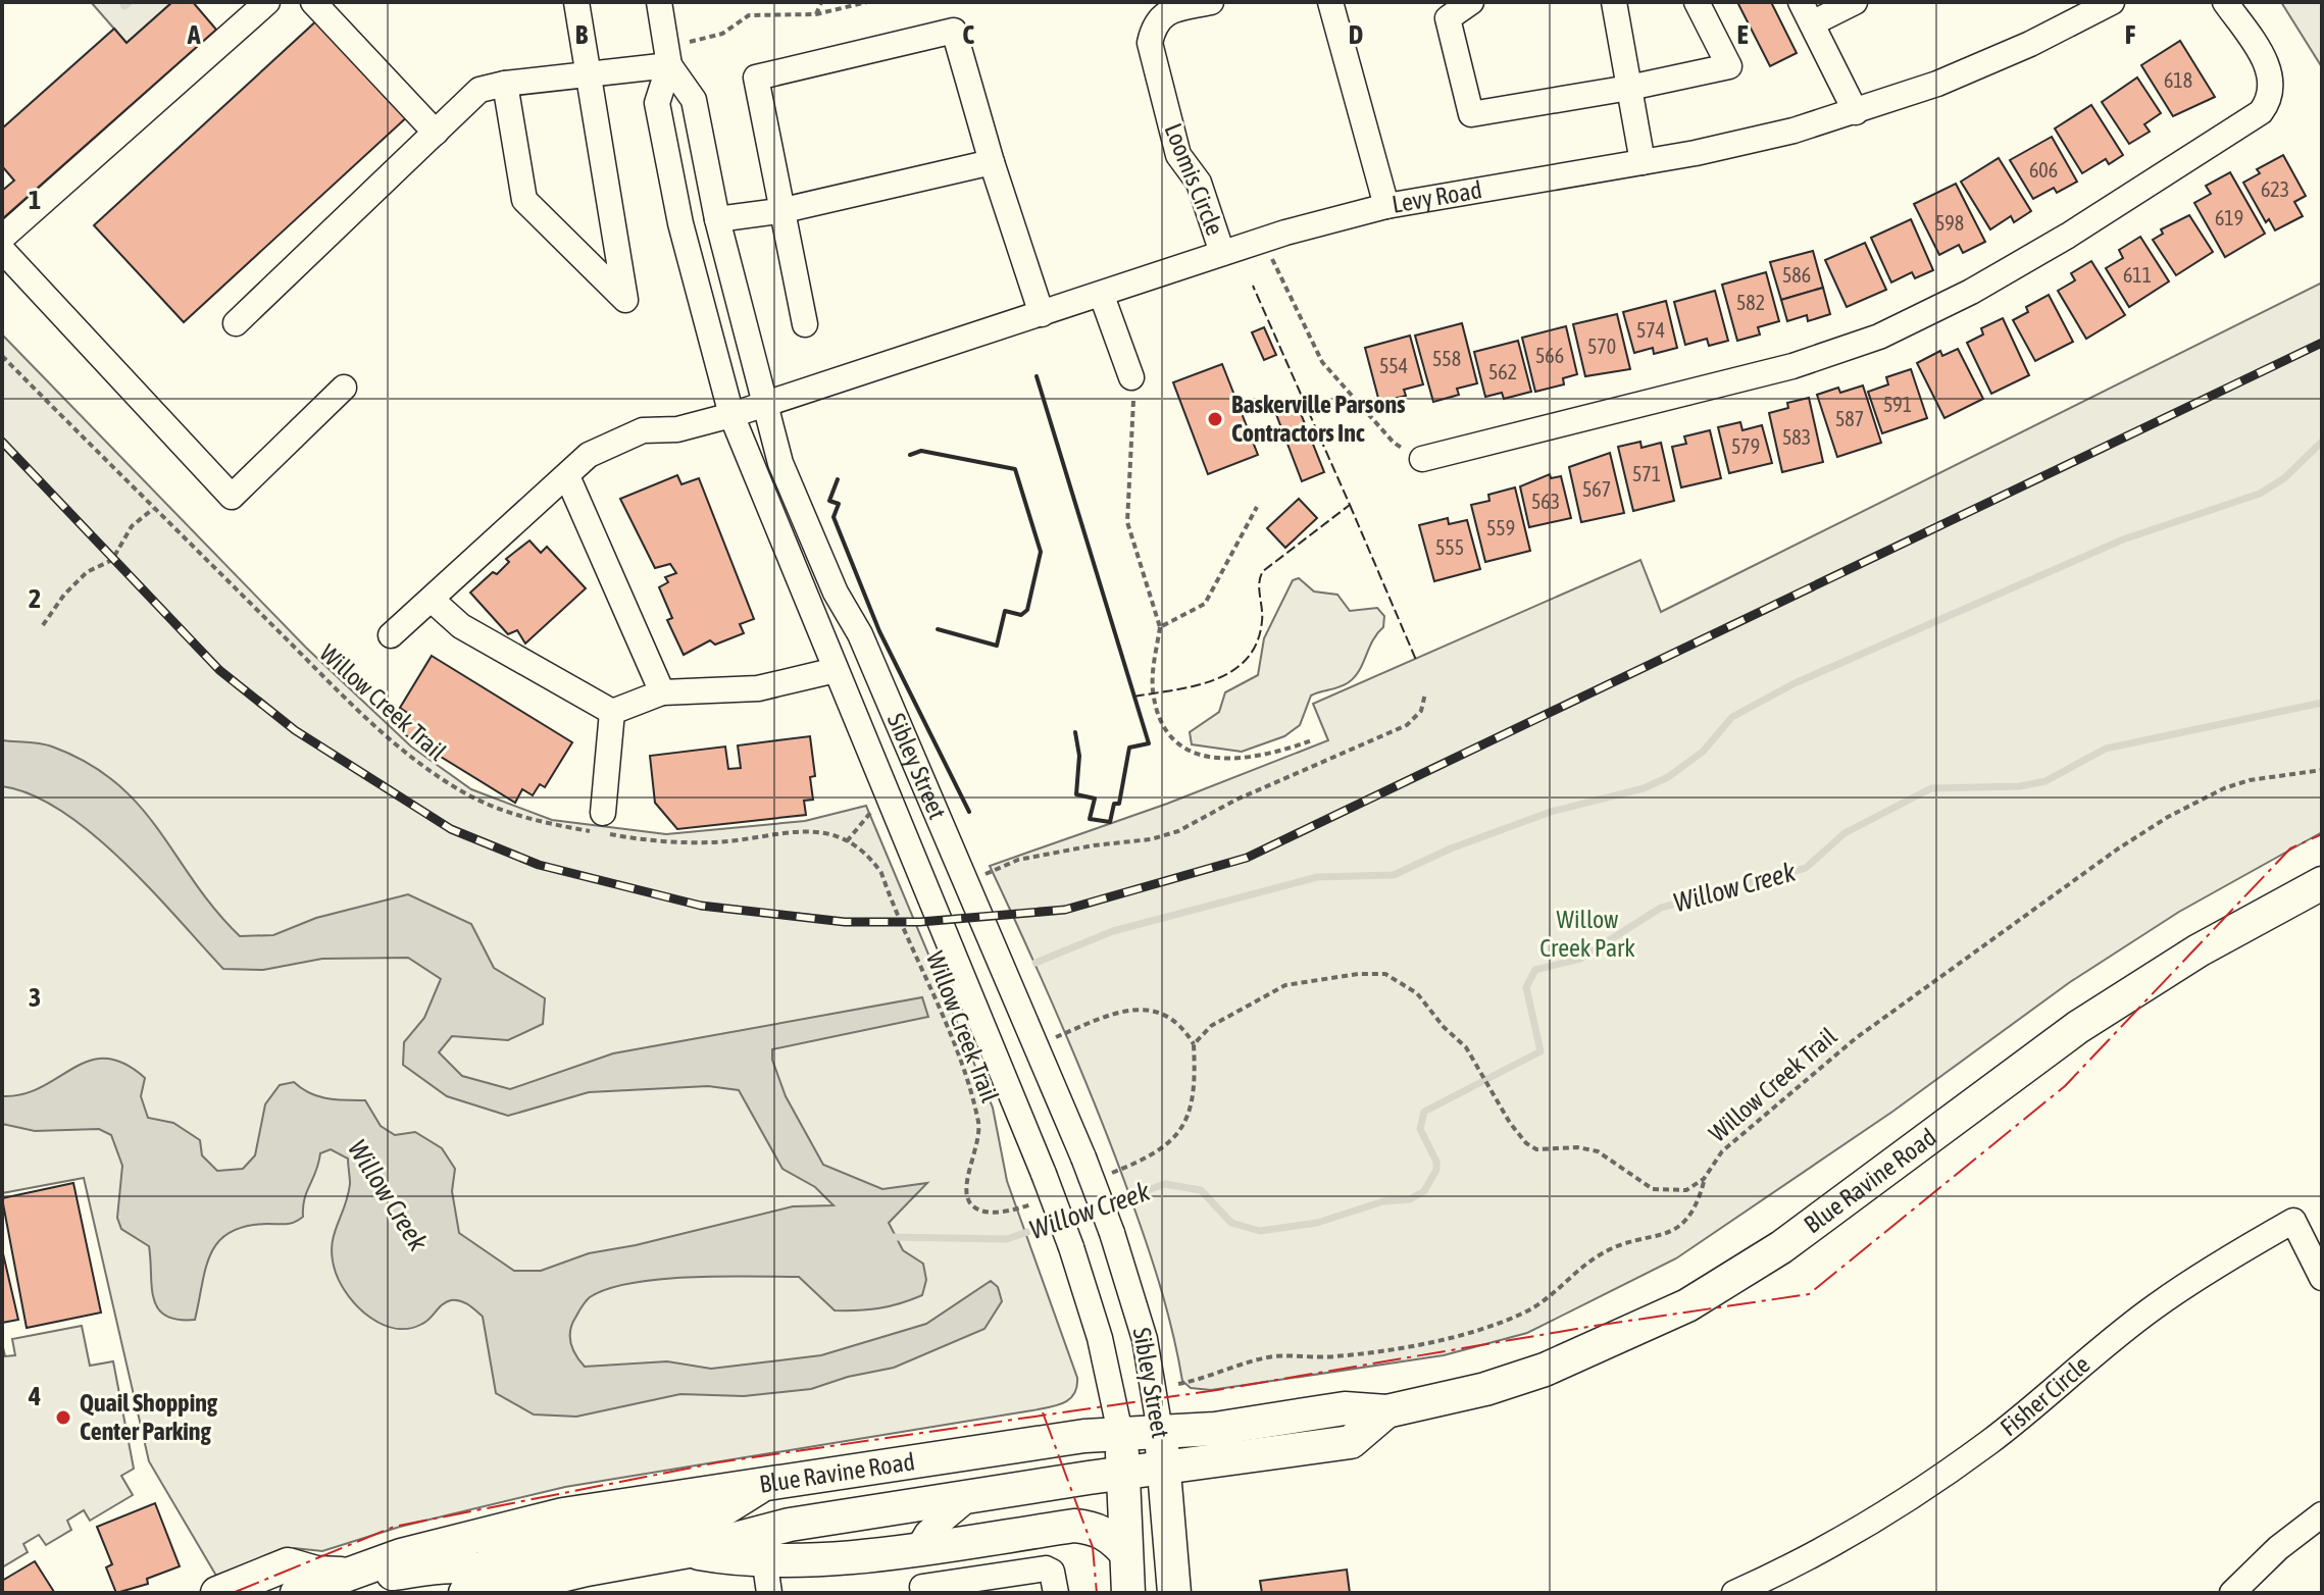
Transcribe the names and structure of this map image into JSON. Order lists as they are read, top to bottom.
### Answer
{
  "streets": {
    "main road": ["Sibley Street", "Blue Ravine Road"],
    "street": ["Loomis Circle", "Levy Road", "Fisher Circle"],
    "path": ["Willow Creek Trail"]
  },
  "crossings": [
    ["Loomis Circle", "Levy Road"],
    ["Levy Road", "Sibley Street"],
    ["Sibley Street", "Blue Ravine Road"]
  ],
  "water": ["Willow Creek"],
  "parks": ["Willow Creek Park"],
  "places": ["Baskerville Parsons Contractors Inc", "Quail Shopping Center Parking"],
  "house_numbers": [
    "618",
    "606",
    "623",
    "619",
    "598",
    "586",
    "611",
    "582",
    "574",
    "570",
    "566",
    "558",
    "554",
    "562",
    "591",
    "587",
    "583",
    "579",
    "571",
    "567",
    "563",
    "559",
    "555"
  ],
  "grid": {
    "columns": [
      "A",
      "B",
      "C",
      "D",
      "E",
      "F"
    ],
    "rows": [
      "1",
      "2",
      "3",
      "4"
    ]
  }
}
